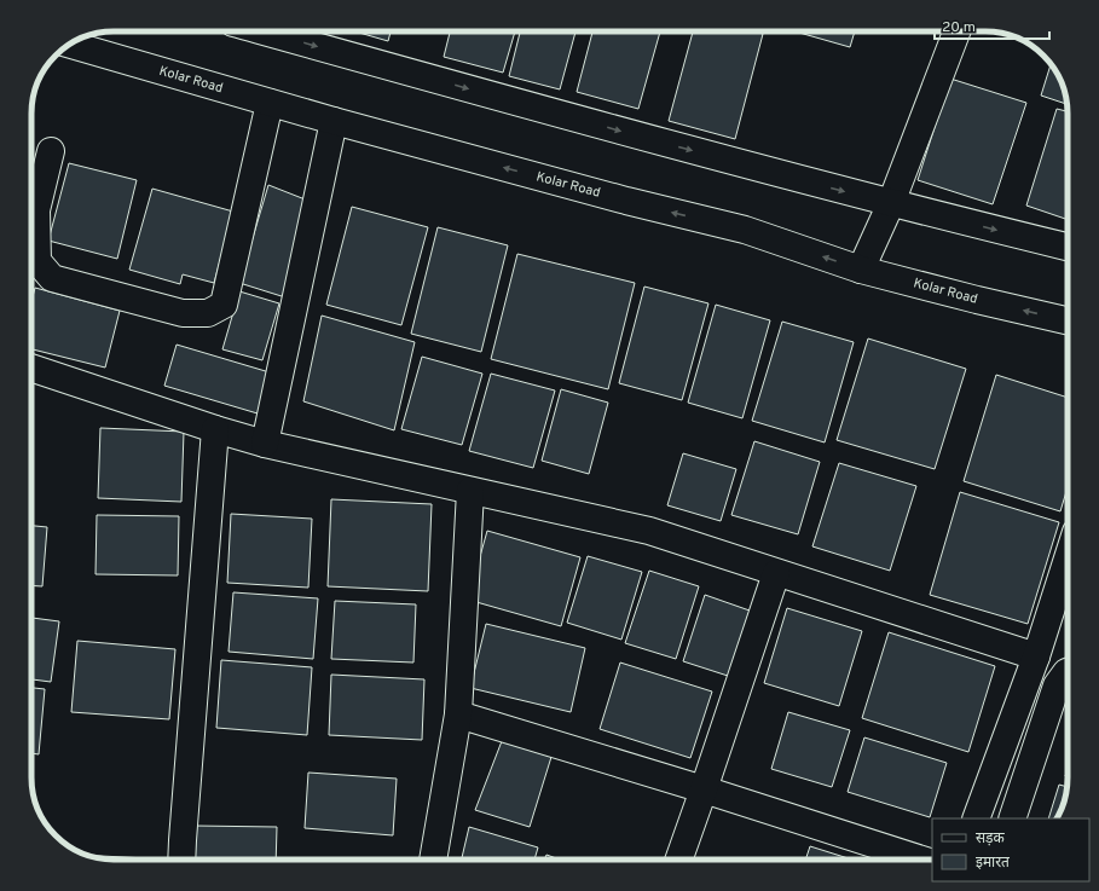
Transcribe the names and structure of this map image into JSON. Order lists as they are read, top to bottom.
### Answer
{
  "streets": {
    "street": ["Kolar Road"]
  },
  "legend": ["सड़क", "इमारत"],
  "scale_bar": "20 m"
}
